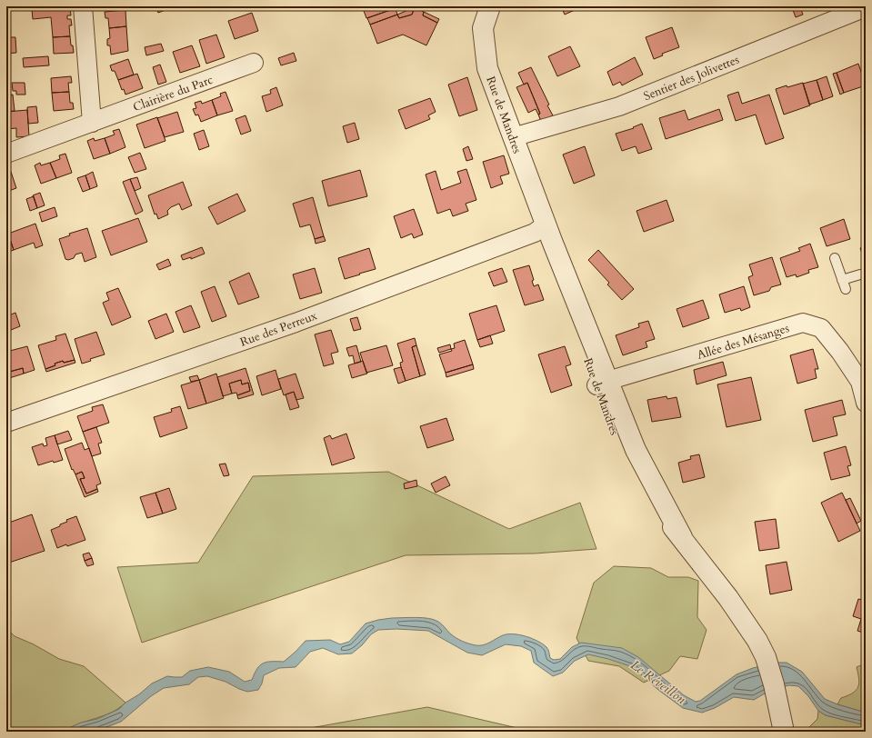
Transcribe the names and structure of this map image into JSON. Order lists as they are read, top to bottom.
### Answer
{
  "streets": {
    "street": [
      "Sentier des Jolivettes",
      "Clairière du Parc",
      "Rue de Mandres",
      "Rue des Perreux",
      "Allée des Mésanges"
    ]
  },
  "crossings": [
    ["Sentier des Jolivettes", "Rue de Mandres"],
    ["Rue de Mandres", "Rue des Perreux"],
    ["Rue de Mandres", "Allée des Mésanges"]
  ],
  "water": ["Le Réveillon"]
}
